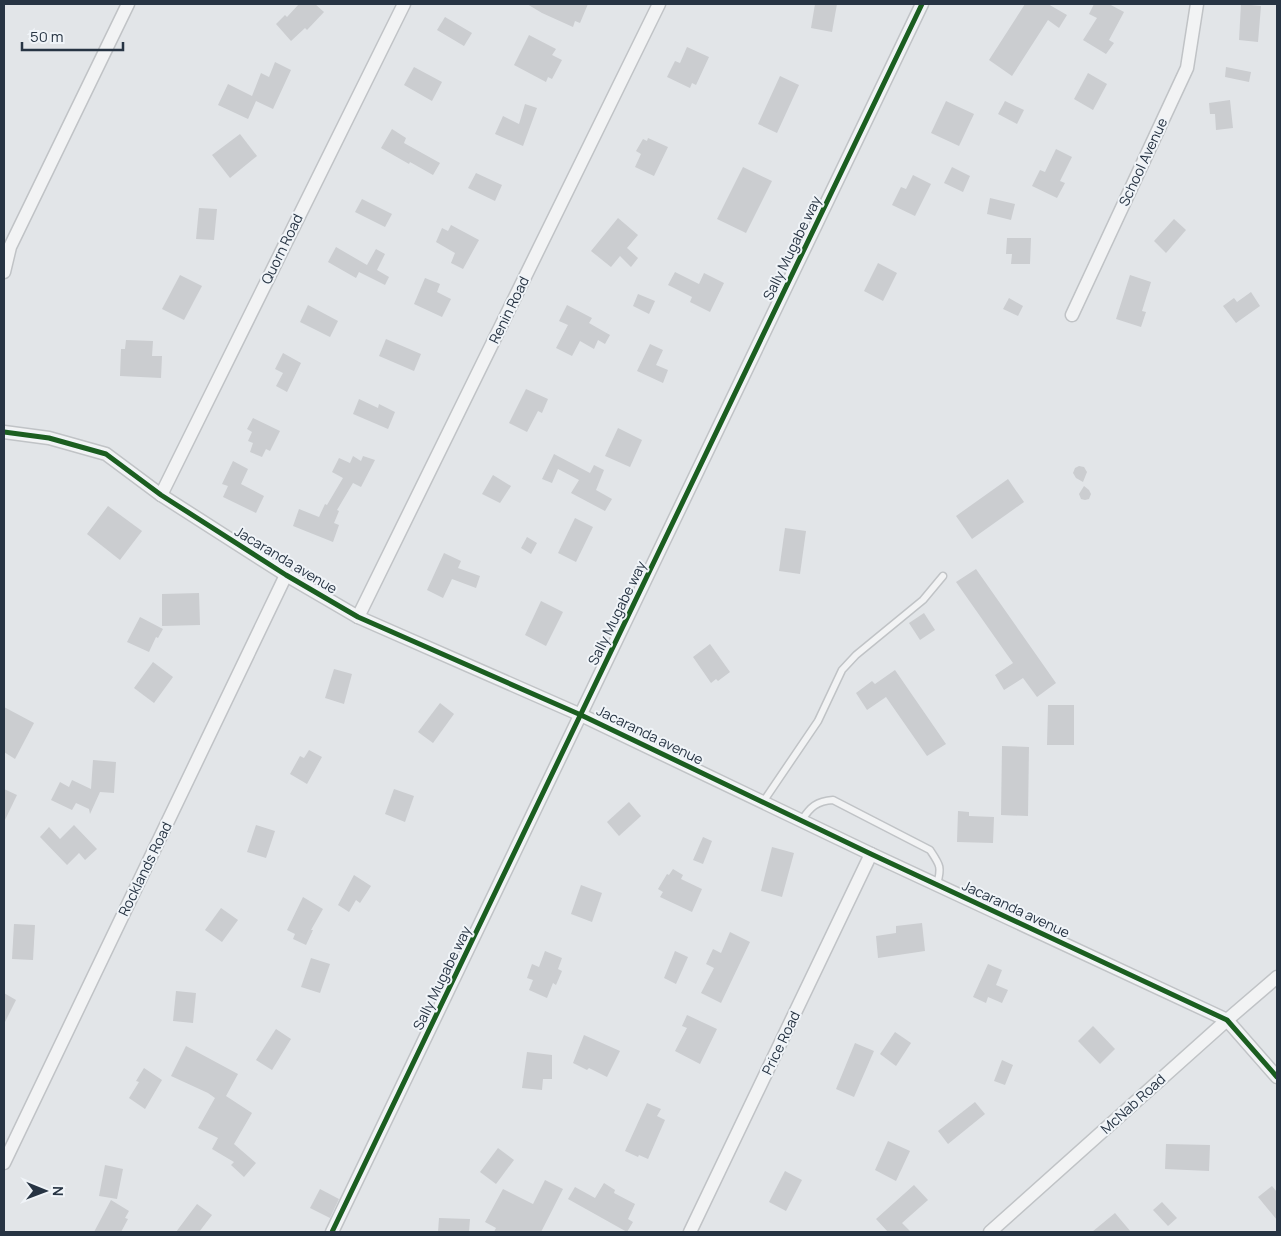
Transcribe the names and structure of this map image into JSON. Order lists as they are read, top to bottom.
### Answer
{
  "streets": {
    "street": [
      "School Avenue",
      "Sally Mugabe way",
      "Quorn Road",
      "Renin Road",
      "Jacaranda avenue",
      "Rocklands Road",
      "Price Road",
      "McNab Road"
    ]
  },
  "crossings": [
    ["Sally Mugabe way", "Jacaranda avenue"],
    ["Quorn Road", "Jacaranda avenue"],
    ["Renin Road", "Jacaranda avenue"],
    ["Jacaranda avenue", "Rocklands Road"],
    ["Jacaranda avenue", "Price Road"],
    ["Jacaranda avenue", "McNab Road"]
  ],
  "scale_bar": "50 m",
  "north": "right"
}
